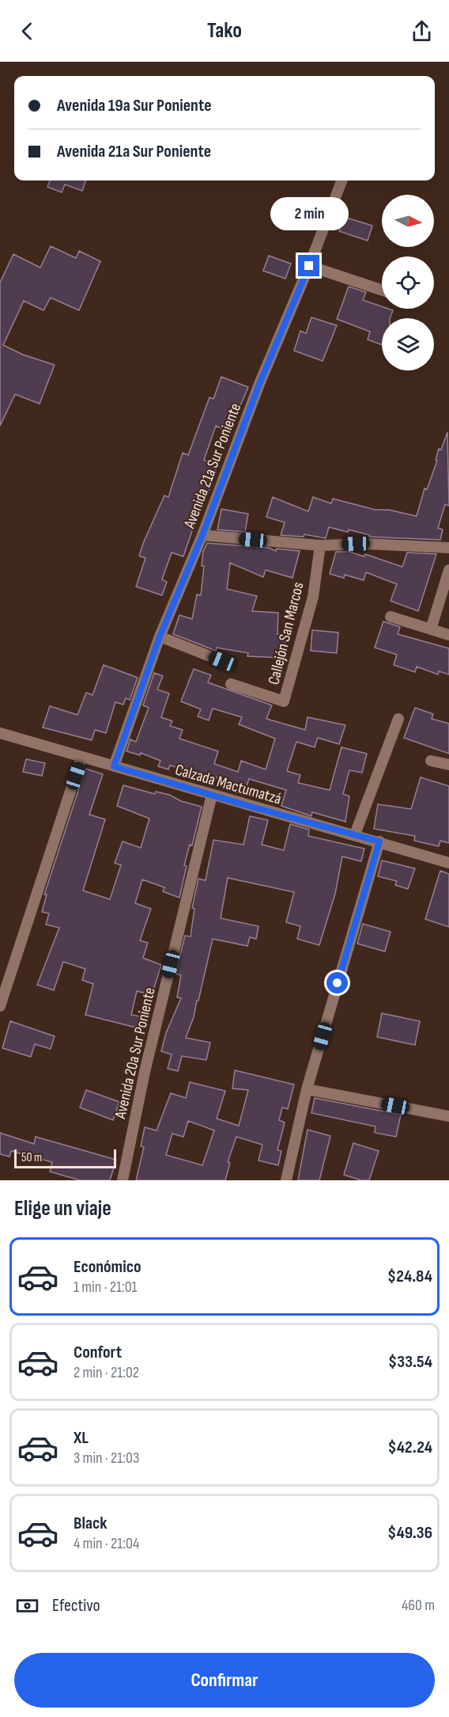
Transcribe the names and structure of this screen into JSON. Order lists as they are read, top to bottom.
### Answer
{
  "streets": {
    "street": [
      "Avenida 21a Sur Poniente",
      "Callejón San Marcos",
      "Calzada Mactumatzá",
      "Avenida 20a Sur Poniente"
    ]
  },
  "crossings": [
    ["Avenida 21a Sur Poniente", "Calzada Mactumatzá"],
    ["Calzada Mactumatzá", "Avenida 20a Sur Poniente"]
  ],
  "scale_bar": "50 m",
  "north": "right",
  "page": {
    "header": "Tako",
    "banner": ["Avenida 19a Sur Poniente", "Avenida 21a Sur Poniente"],
    "bubble": "2 min",
    "scale": "50 m",
    "heading": "Elige un viaje",
    "list": [
      {
        "name": "Económico",
        "note": "1 min · 21:01",
        "value": "$24.84"
      },
      {
        "name": "Confort",
        "note": "2 min · 21:02",
        "value": "$33.54"
      },
      {
        "name": "XL",
        "note": "3 min · 21:03",
        "value": "$42.24"
      },
      {
        "name": "Black",
        "note": "4 min · 21:04",
        "value": "$49.36"
      }
    ],
    "pay": ["Efectivo", "460 m"],
    "buttons": "Confirmar"
  }
}
